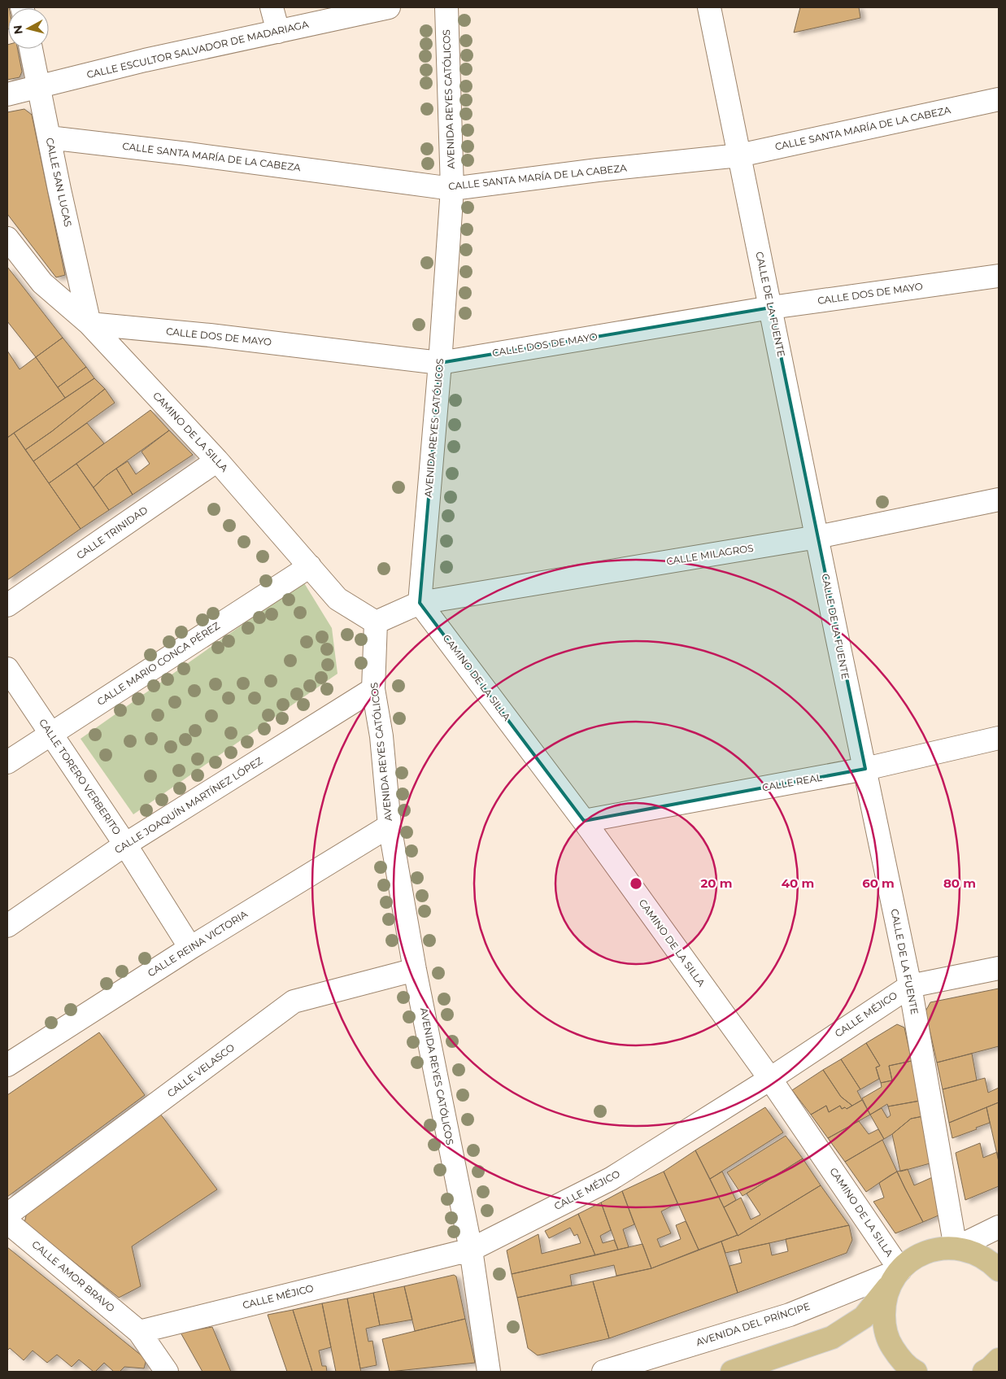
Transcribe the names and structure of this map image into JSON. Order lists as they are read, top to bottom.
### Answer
{
  "streets": {
    "street": [
      "CALLE ESCULTOR SALVADOR DE MADARIAGA",
      "AVENIDA REYES CATÓLICOS",
      "CALLE SANTA MARÍA DE LA CABEZA",
      "CALLE SAN LUCAS",
      "CALLE DOS DE MAYO",
      "CALLE DE LA FUENTE",
      "CAMINO DE LA SILLA",
      "CALLE TRINIDAD",
      "CALLE MILAGROS",
      "CALLE MARIO CONCA PÉREZ",
      "CALLE TORERO VERBERITO",
      "CALLE REAL",
      "CALLE JOAQUÍN MARTÍNEZ LÓPEZ",
      "CALLE REINA VICTORIA",
      "CALLE MÉJICO",
      "CALLE VELASCO",
      "CALLE AMOR BRAVO",
      "AVENIDA DEL PRÍNCIPE"
    ]
  },
  "crossings": [
    ["CALLE ESCULTOR SALVADOR DE MADARIAGA", "CALLE SAN LUCAS"],
    ["AVENIDA REYES CATÓLICOS", "CALLE SANTA MARÍA DE LA CABEZA"],
    ["AVENIDA REYES CATÓLICOS", "CALLE DOS DE MAYO"],
    ["AVENIDA REYES CATÓLICOS", "CAMINO DE LA SILLA"],
    ["AVENIDA REYES CATÓLICOS", "CALLE MILAGROS"],
    ["AVENIDA REYES CATÓLICOS", "CALLE JOAQUÍN MARTÍNEZ LÓPEZ"],
    ["AVENIDA REYES CATÓLICOS", "CALLE REINA VICTORIA"],
    ["AVENIDA REYES CATÓLICOS", "CALLE MÉJICO"],
    ["AVENIDA REYES CATÓLICOS", "CALLE VELASCO"],
    ["CALLE SANTA MARÍA DE LA CABEZA", "CALLE SAN LUCAS"],
    ["CALLE SANTA MARÍA DE LA CABEZA", "CALLE DE LA FUENTE"],
    ["CALLE SAN LUCAS", "CALLE DOS DE MAYO"],
    ["CALLE SAN LUCAS", "CAMINO DE LA SILLA"],
    ["CALLE DOS DE MAYO", "CALLE DE LA FUENTE"],
    ["CALLE DOS DE MAYO", "CAMINO DE LA SILLA"],
    ["CALLE DE LA FUENTE", "CALLE MILAGROS"],
    ["CALLE DE LA FUENTE", "CALLE REAL"],
    ["CALLE DE LA FUENTE", "CALLE MÉJICO"],
    ["CAMINO DE LA SILLA", "CALLE TRINIDAD"],
    ["CAMINO DE LA SILLA", "CALLE MILAGROS"],
    ["CAMINO DE LA SILLA", "CALLE MARIO CONCA PÉREZ"],
    ["CAMINO DE LA SILLA", "CALLE REAL"],
    ["CAMINO DE LA SILLA", "CALLE MÉJICO"],
    ["CAMINO DE LA SILLA", "AVENIDA DEL PRÍNCIPE"],
    ["CALLE MARIO CONCA PÉREZ", "CALLE TORERO VERBERITO"],
    ["CALLE TORERO VERBERITO", "CALLE JOAQUÍN MARTÍNEZ LÓPEZ"],
    ["CALLE TORERO VERBERITO", "CALLE REINA VICTORIA"],
    ["CALLE MÉJICO", "CALLE AMOR BRAVO"]
  ],
  "north": "left",
  "rings": [
    "20 m",
    "40 m",
    "60 m",
    "80 m"
  ]
}
